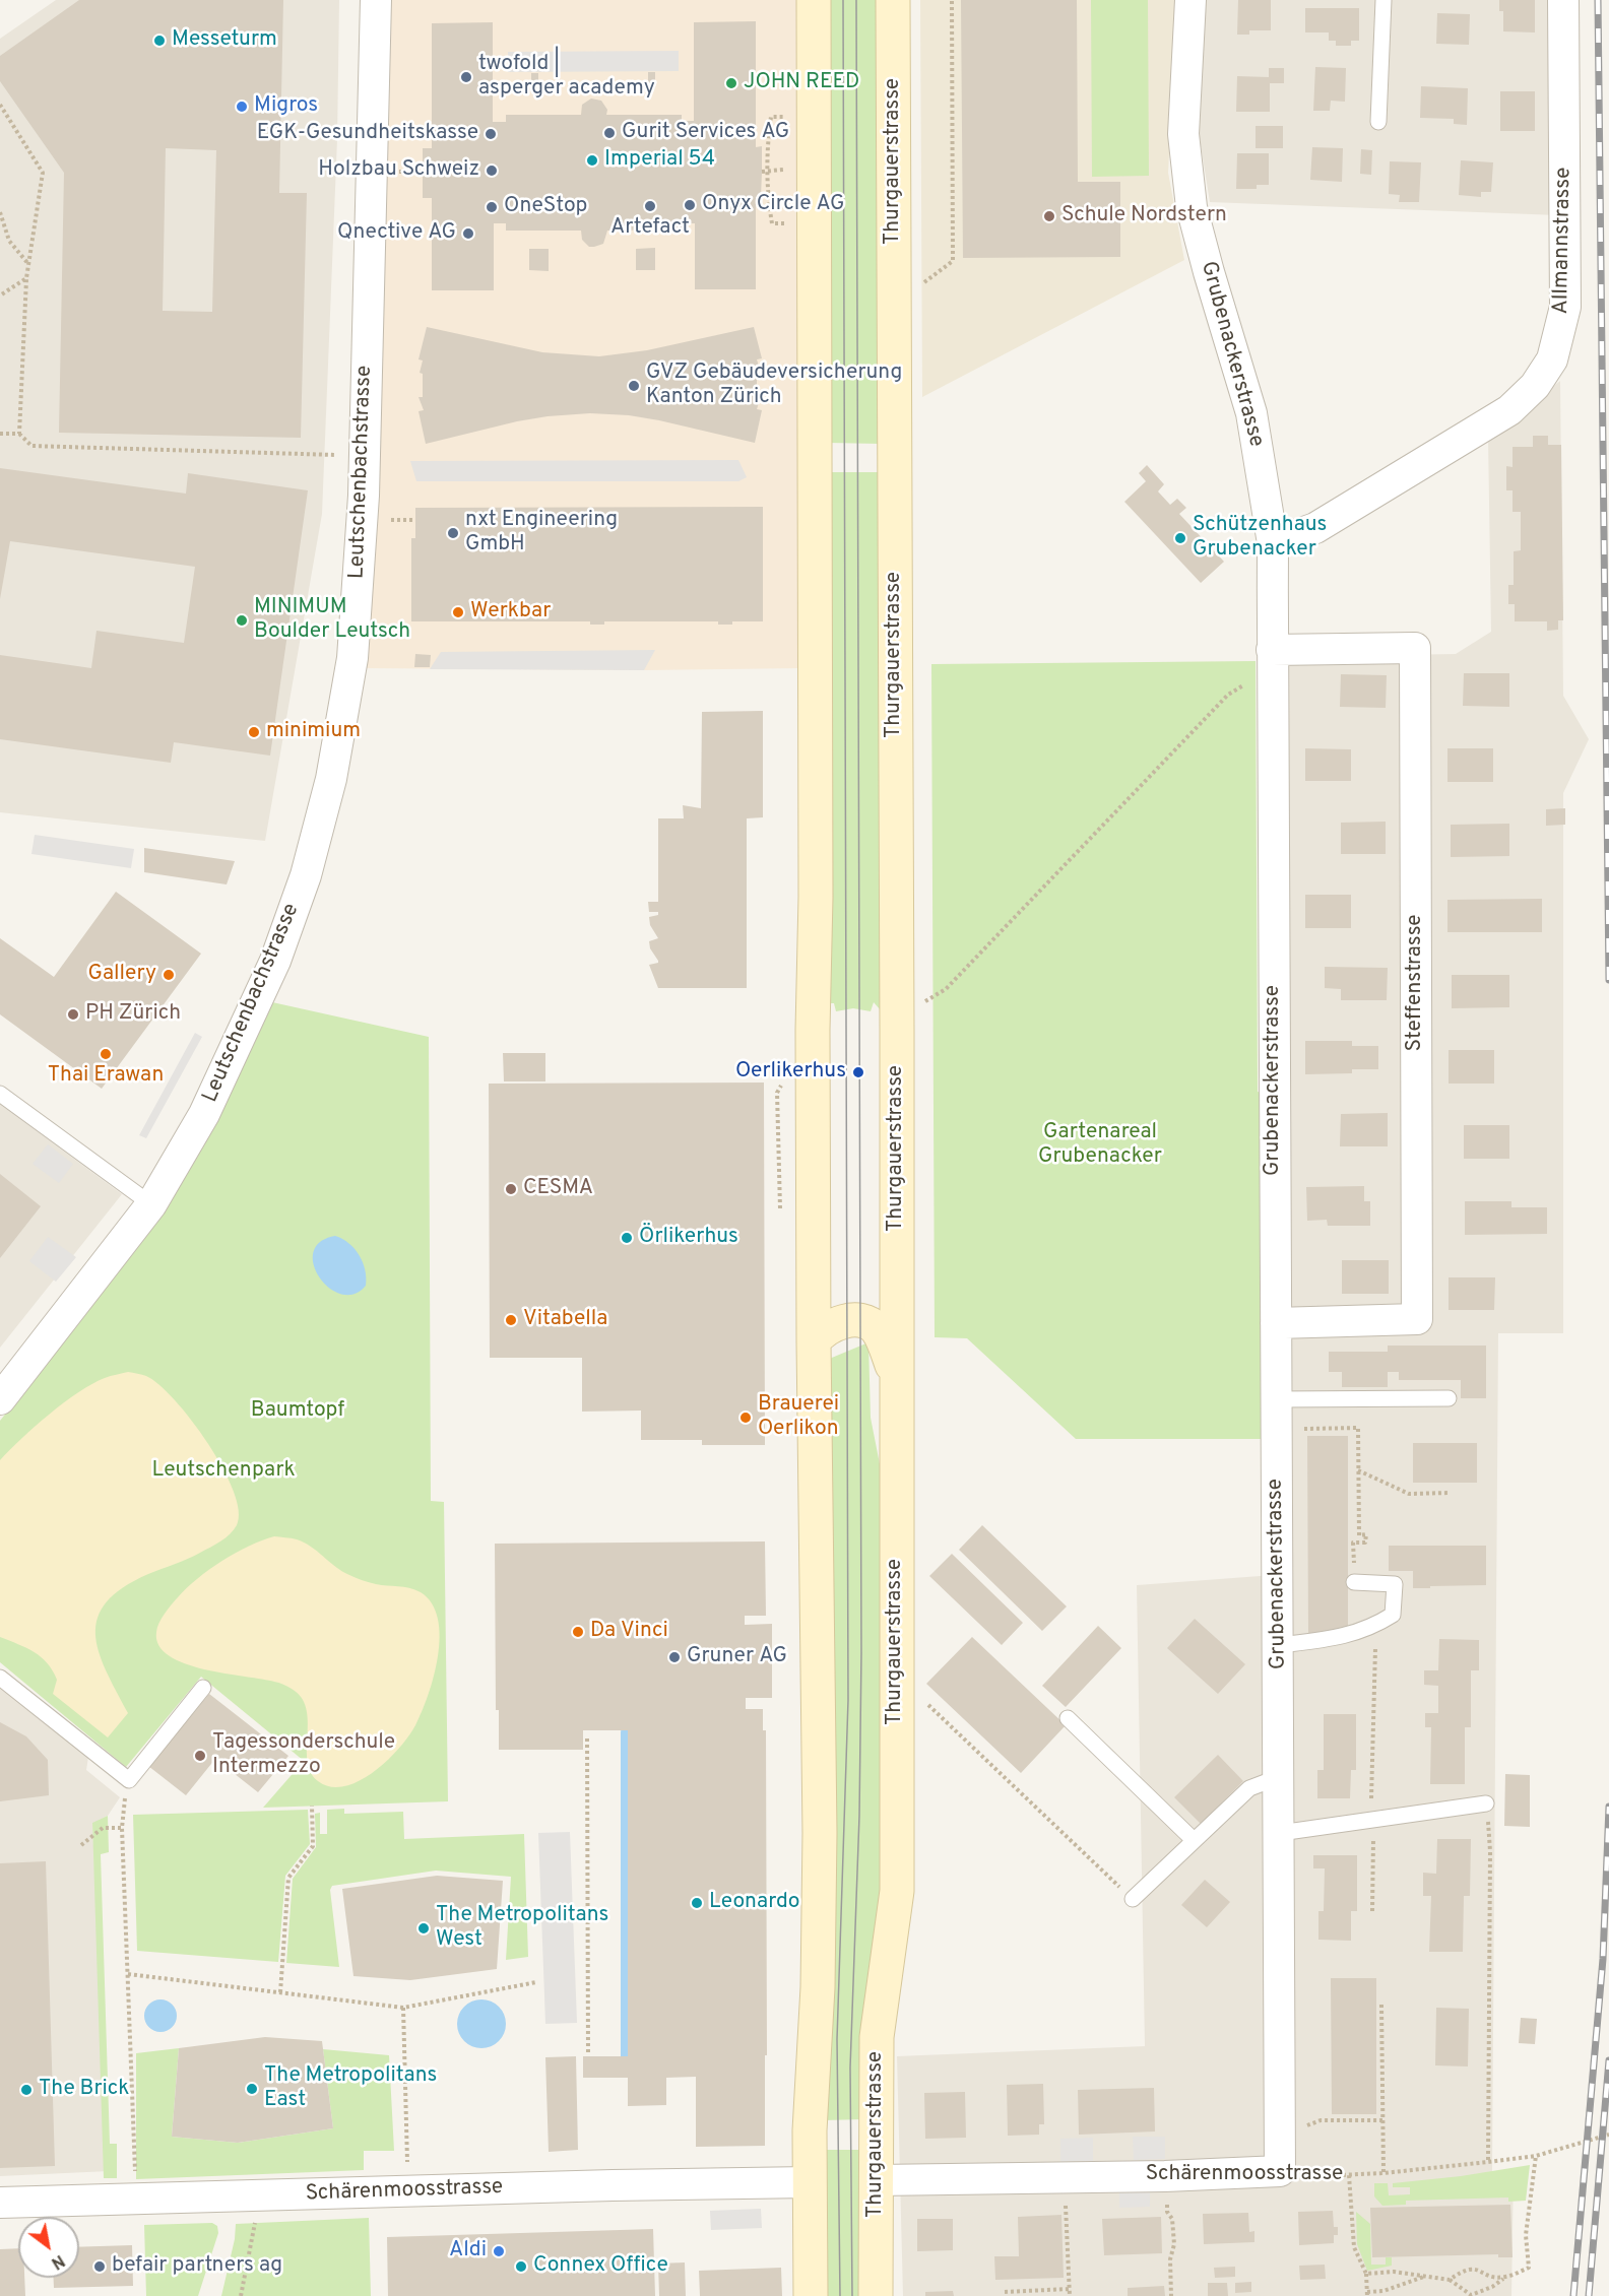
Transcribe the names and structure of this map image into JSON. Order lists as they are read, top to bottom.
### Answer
{
  "streets": {
    "main road": ["Thurgauerstrasse"],
    "street": [
      "Allmannstrasse",
      "Grubenackerstrasse",
      "Leutschenbachstrasse",
      "Steffenstrasse",
      "Schärenmoosstrasse"
    ]
  },
  "crossings": [
    ["Thurgauerstrasse", "Schärenmoosstrasse"],
    ["Allmannstrasse", "Grubenackerstrasse"],
    ["Grubenackerstrasse", "Steffenstrasse"],
    ["Grubenackerstrasse", "Schärenmoosstrasse"]
  ],
  "parks": ["Gartenareal Grubenacker", "Baumtopf", "Leutschenpark"],
  "places": [
    "Messeturm",
    "twofold | asperger academy",
    "JOHN REED",
    "Migros",
    "Gurit Services AG",
    "EGK-Gesundheitskasse",
    "Imperial 54",
    "Holzbau Schweiz",
    "Onyx Circle AG",
    "Artefact",
    "OneStop",
    "Schule Nordstern",
    "Qnective AG",
    "GVZ Gebäudeversicherung Kanton Zürich",
    "nxt Engineering GmbH",
    "Schützenhaus Grubenacker",
    "Werkbar",
    "MINIMUM Boulder Leutsch",
    "minimium",
    "Gallery",
    "PH Zürich",
    "Thai Erawan",
    "Oerlikerhus",
    "CESMA",
    "Örlikerhus",
    "Vitabella",
    "Brauerei Oerlikon",
    "Da Vinci",
    "Gruner AG",
    "Tagessonderschule Intermezzo",
    "Leonardo",
    "The Metropolitans West",
    "The Metropolitans East",
    "The Brick",
    "Aldi",
    "befair partners ag",
    "Connex Office"
  ],
  "north": "bottom right"
}
